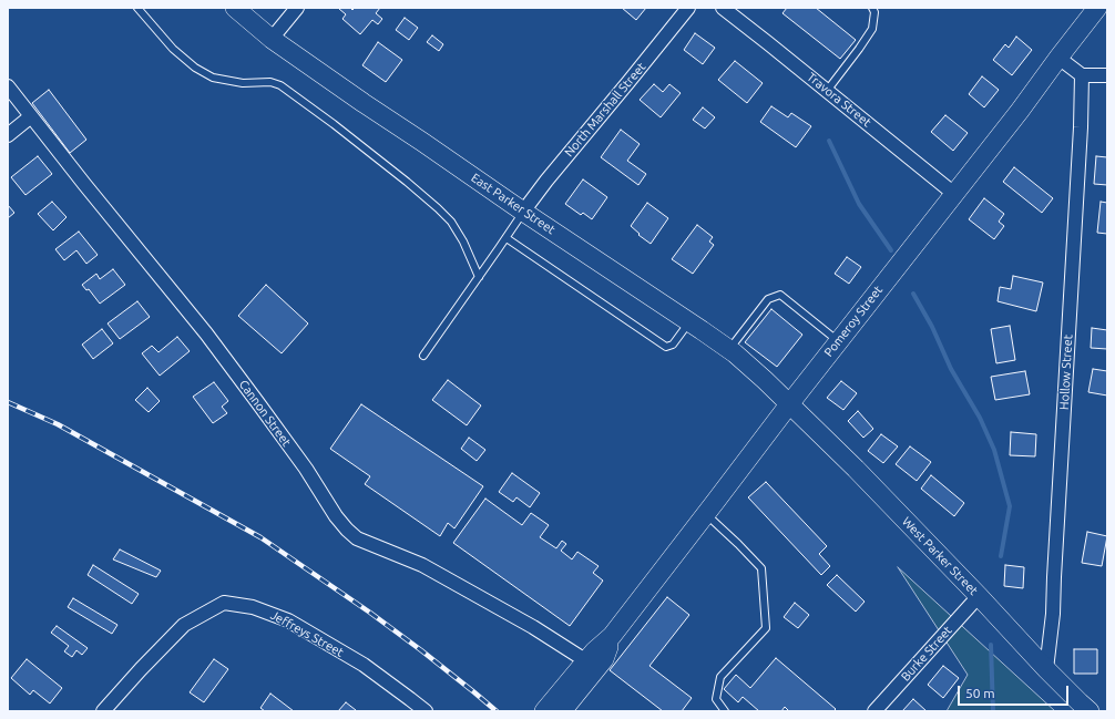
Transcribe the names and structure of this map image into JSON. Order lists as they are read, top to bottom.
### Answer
{
  "streets": {
    "street": [
      "Travora Street",
      "North Marshall Street",
      "East Parker Street",
      "Pomeroy Street",
      "Hollow Street",
      "Cannon Street",
      "West Parker Street",
      "Jeffreys Street",
      "Burke Street"
    ]
  },
  "crossings": [
    ["Travora Street", "Pomeroy Street"],
    ["North Marshall Street", "East Parker Street"],
    ["East Parker Street", "Pomeroy Street"],
    ["East Parker Street", "West Parker Street"],
    ["Pomeroy Street", "Cannon Street"],
    ["Pomeroy Street", "West Parker Street"],
    ["Hollow Street", "West Parker Street"],
    ["West Parker Street", "Burke Street"]
  ],
  "scale_bar": "50 m"
}
